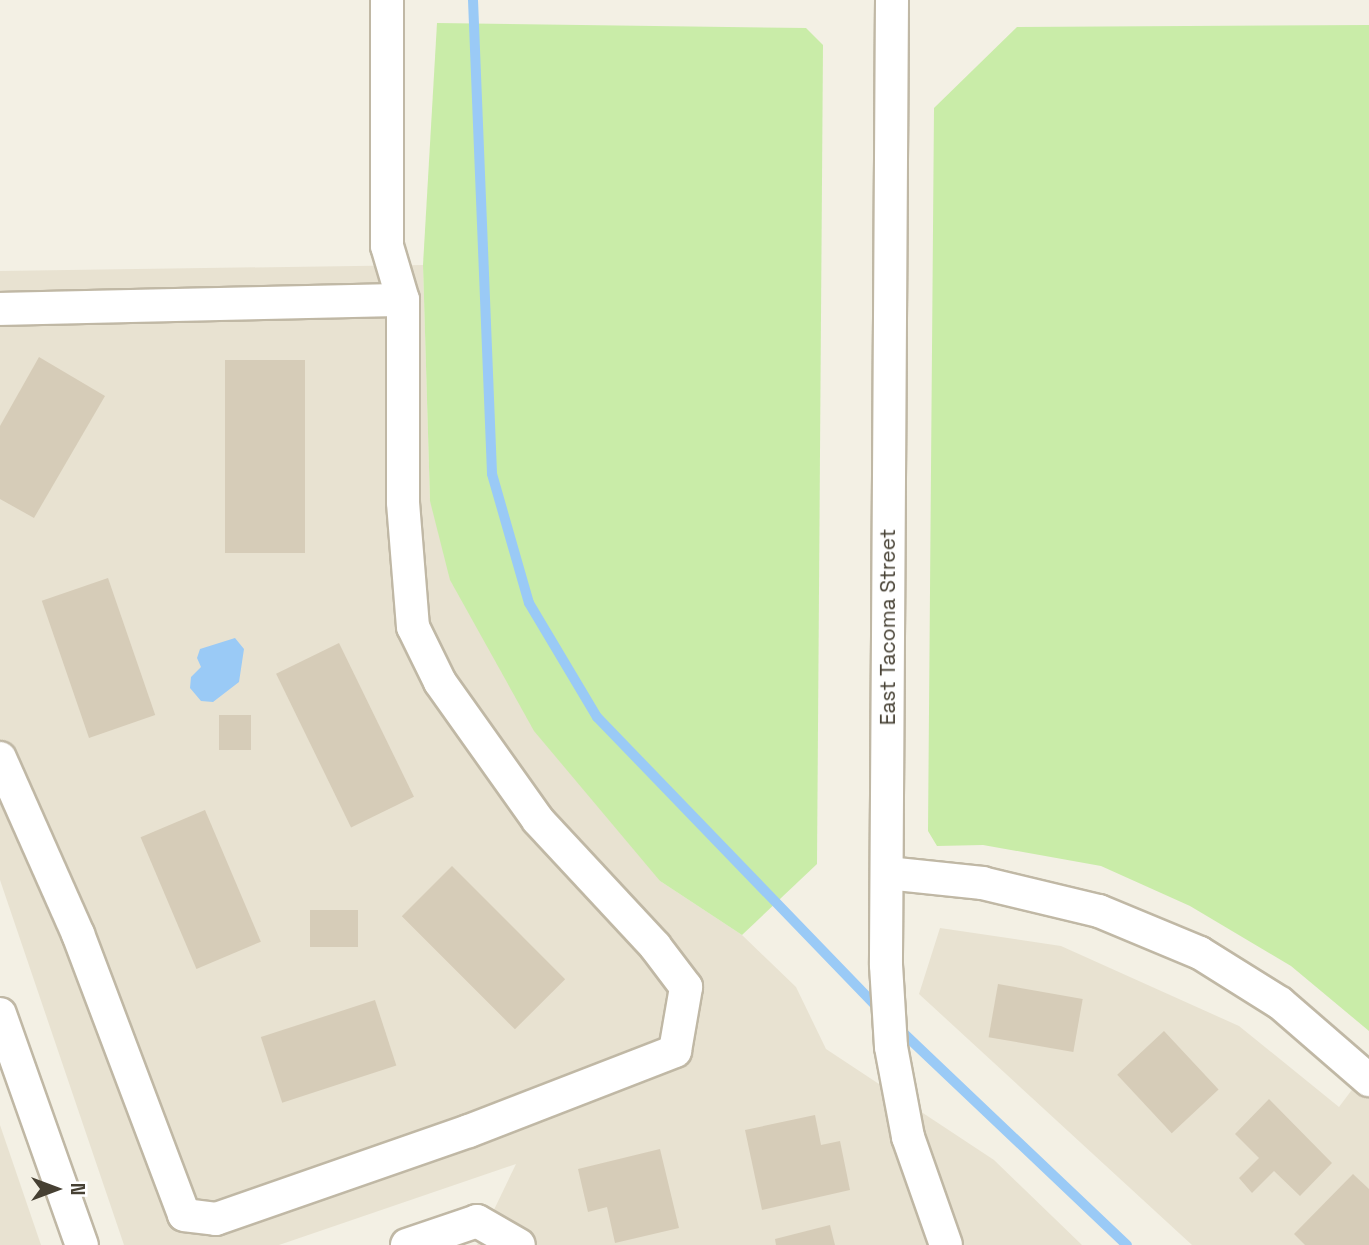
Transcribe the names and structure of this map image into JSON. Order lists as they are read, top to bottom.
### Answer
{
  "streets": {
    "street": ["East Tacoma Street"]
  },
  "north": "right"
}
